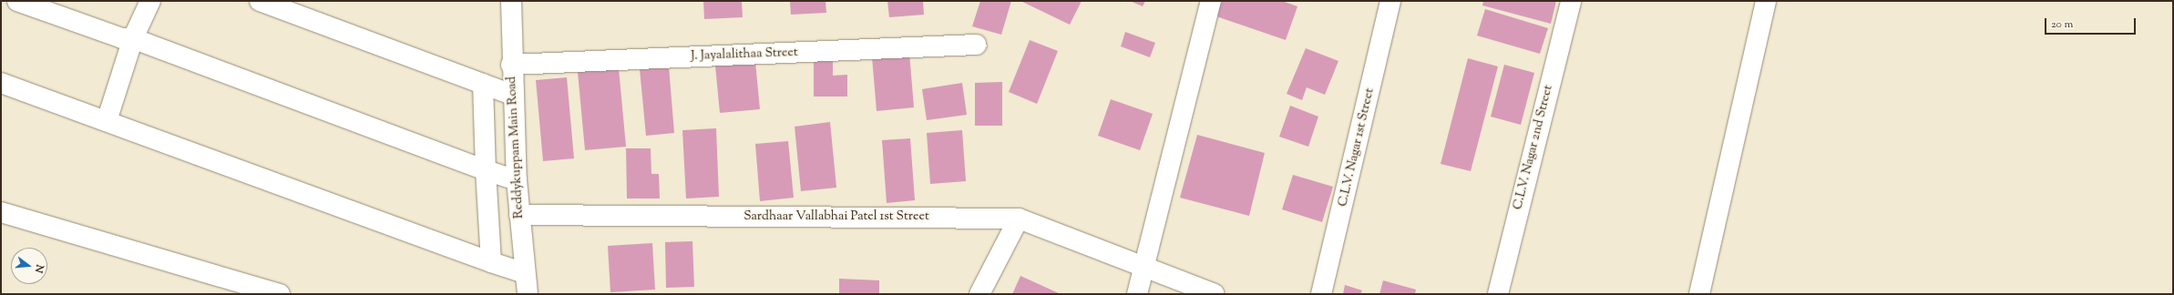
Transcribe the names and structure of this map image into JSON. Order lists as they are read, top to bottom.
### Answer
{
  "streets": {
    "street": [
      "J. Jayalalithaa Street",
      "Reddykuppam Main Road",
      "C.L.V. Nagar 1st Street",
      "C.L.V. Nagar 2nd Street",
      "Sardhaar Vallabhai Patel 1st Street"
    ]
  },
  "crossings": [
    ["J. Jayalalithaa Street", "Reddykuppam Main Road"],
    ["Reddykuppam Main Road", "Sardhaar Vallabhai Patel 1st Street"]
  ],
  "scale_bar": "20 m",
  "north": "right"
}
